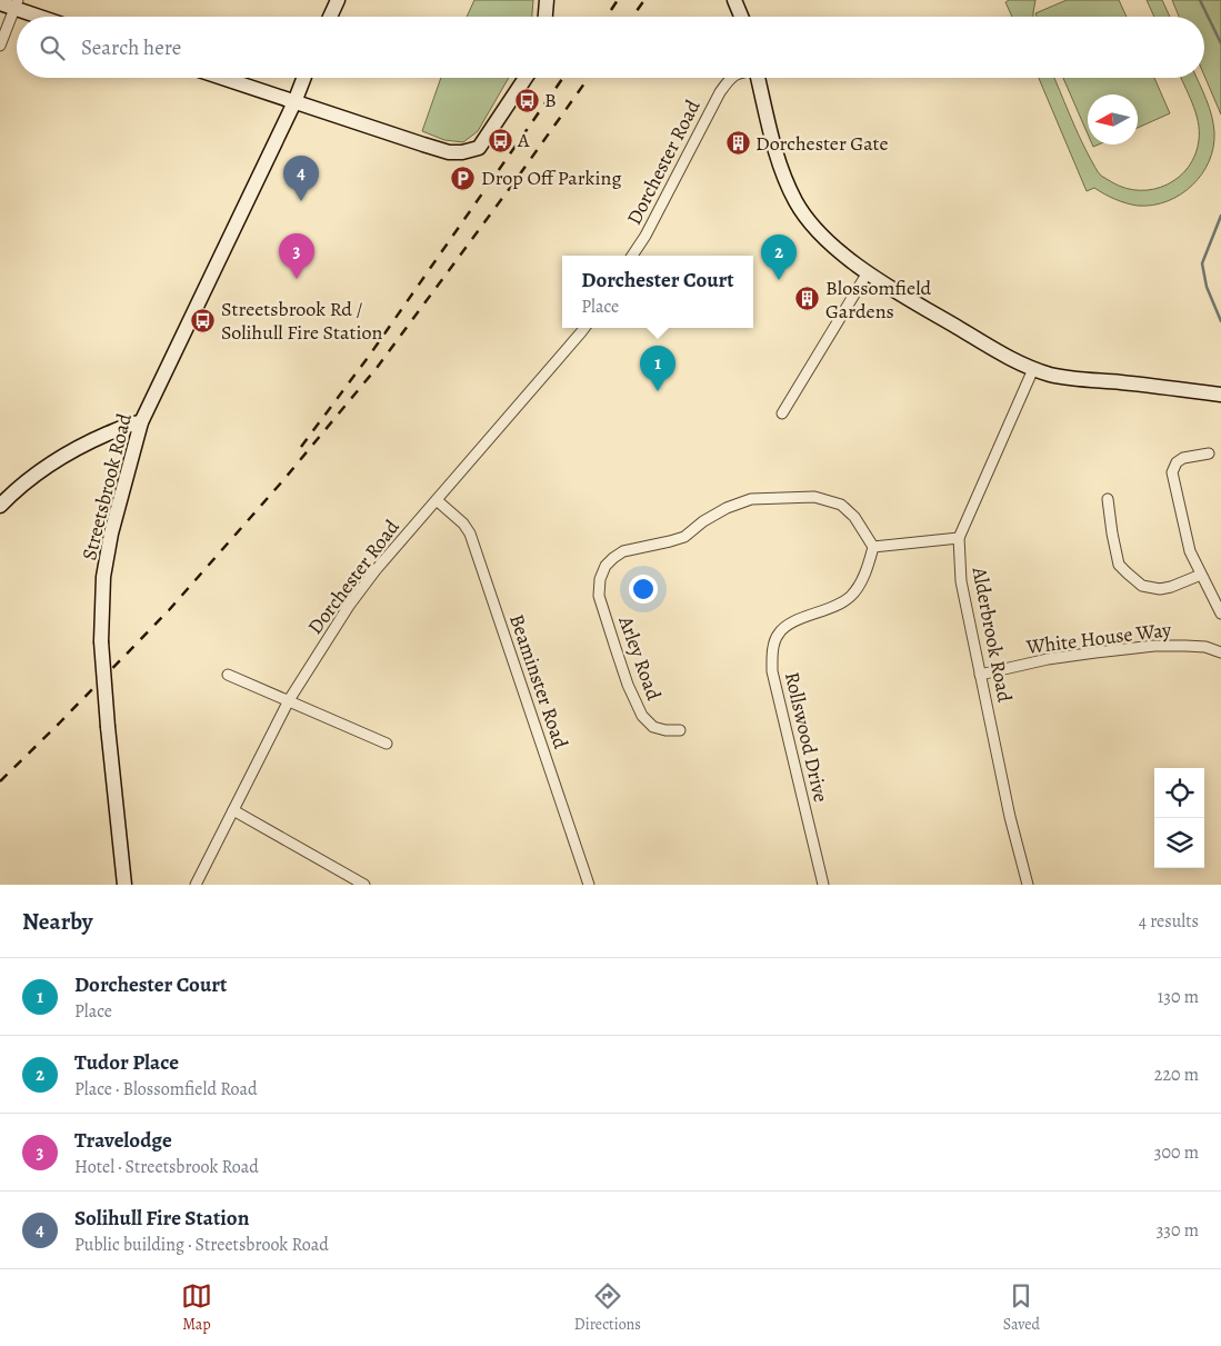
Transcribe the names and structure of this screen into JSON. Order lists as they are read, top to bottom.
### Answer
{
  "streets": {
    "main road": ["Streetsbrook Road"],
    "street": [
      "Dorchester Road",
      "Alderbrook Road",
      "White House Way",
      "Arley Road",
      "Beaminster Road",
      "Rollswood Drive"
    ]
  },
  "crossings": [
    ["Dorchester Road", "Beaminster Road"],
    ["Alderbrook Road", "White House Way"],
    ["Arley Road", "Rollswood Drive"]
  ],
  "places": {
    "bus stop": ["B", "A", "Streetsbrook Rd / Solihull Fire Station"],
    "building": ["Dorchester Gate", "Blossomfield Gardens"],
    "parking": ["Drop Off Parking"]
  },
  "north": "left",
  "page": {
    "search": "Search here",
    "pins": [
      "4",
      "3",
      "2",
      "1"
    ],
    "popup": ["Dorchester Court", "Place"],
    "heading": ["Nearby", "4 results"],
    "list": [
      {
        "mark": "1",
        "name": "Dorchester Court",
        "note": "Place",
        "value": "130 m"
      },
      {
        "mark": "2",
        "name": "Tudor Place",
        "note": "Place · Blossomfield Road",
        "value": "220 m"
      },
      {
        "mark": "3",
        "name": "Travelodge",
        "note": "Hotel · Streetsbrook Road",
        "value": "300 m"
      },
      {
        "mark": "4",
        "name": "Solihull Fire Station",
        "note": "Public building · Streetsbrook Road",
        "value": "330 m"
      }
    ],
    "nav": ["Map", "Directions", "Saved"]
  }
}
